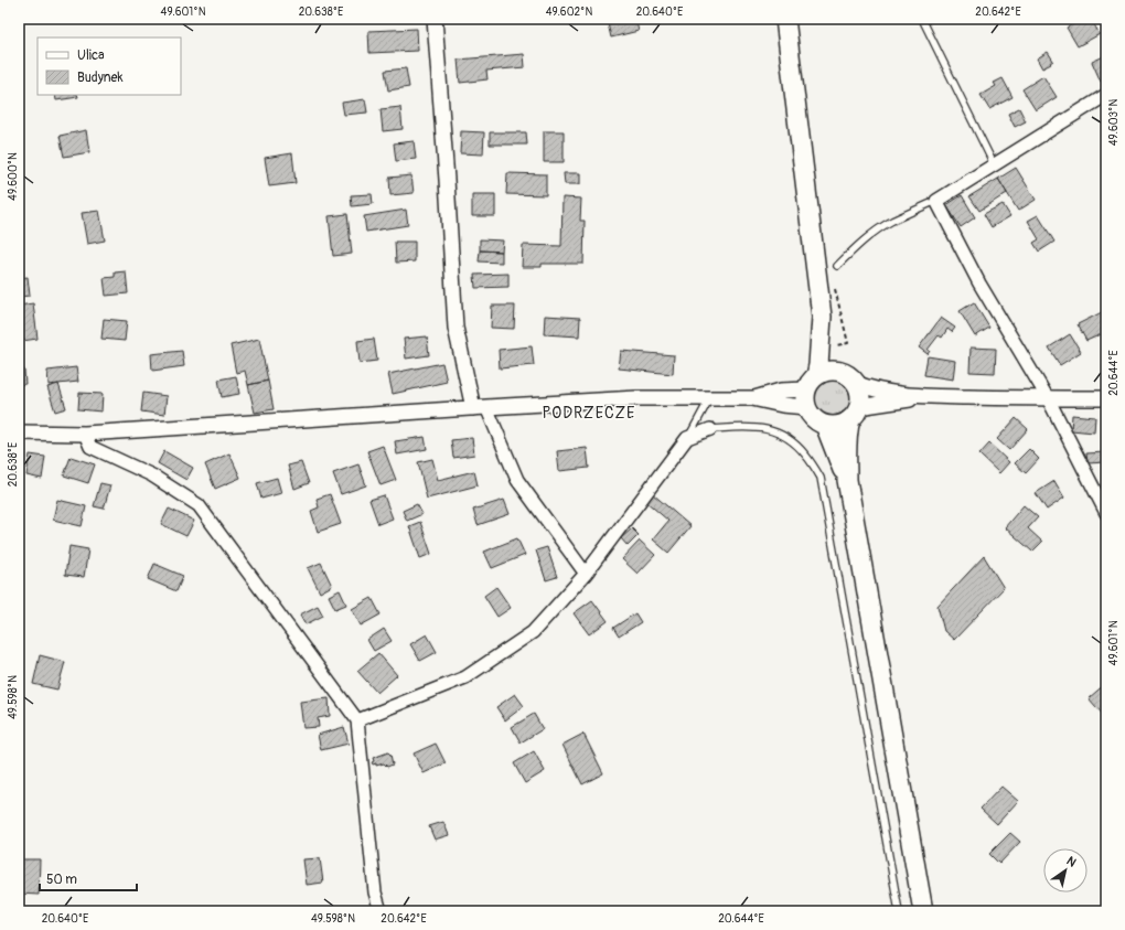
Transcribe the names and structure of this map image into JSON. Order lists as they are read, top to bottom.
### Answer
{
  "districts": ["PODRZECZE"],
  "legend": ["Ulica", "Budynek"],
  "scale_bar": "50 m",
  "north": "top right",
  "coordinates": [
    "49.601°N",
    "20.638°E",
    "49.602°N",
    "20.640°E",
    "20.642°E",
    "49.603°N",
    "49.600°N",
    "20.644°E",
    "49.598°N"
  ]
}
